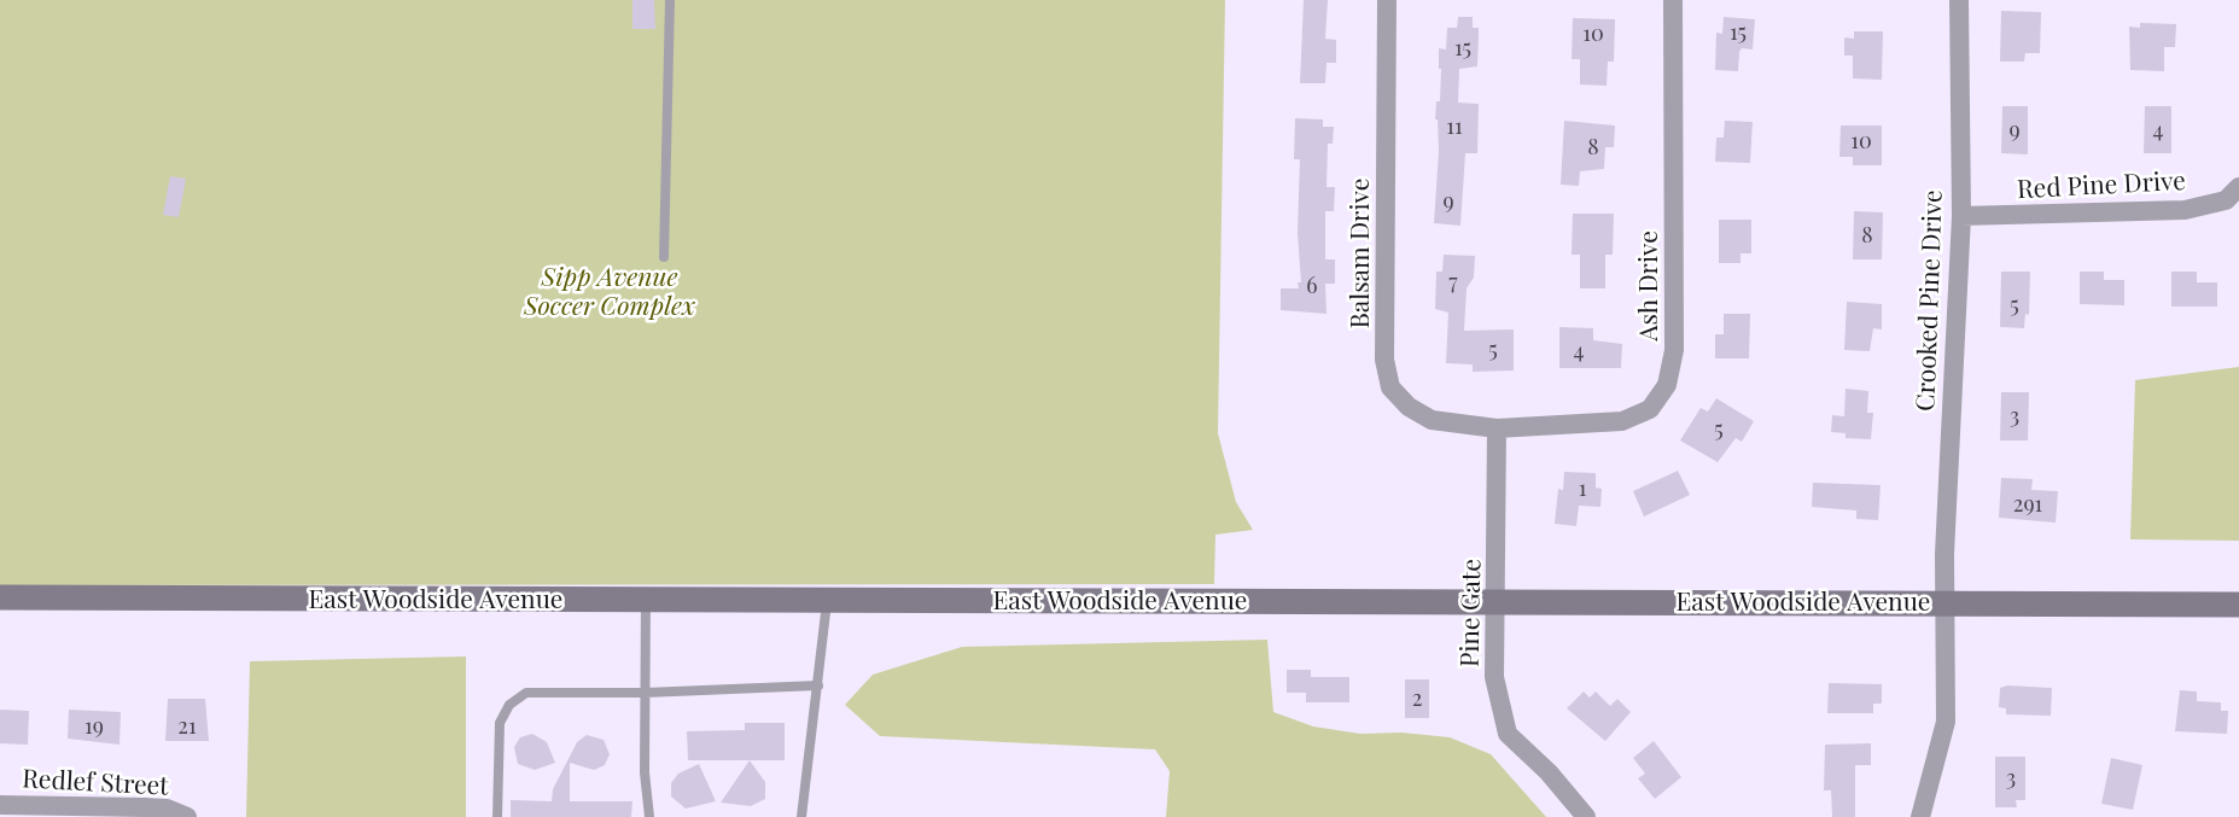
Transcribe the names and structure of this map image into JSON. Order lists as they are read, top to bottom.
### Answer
{
  "streets": {
    "main road": ["East Woodside Avenue"],
    "street": [
      "Red Pine Drive",
      "Balsam Drive",
      "Ash Drive",
      "Crooked Pine Drive",
      "Pine Gate",
      "Redlef Street"
    ]
  },
  "crossings": [
    ["Red Pine Drive", "Crooked Pine Drive"],
    ["Balsam Drive", "Ash Drive"],
    ["Balsam Drive", "Pine Gate"],
    ["Ash Drive", "Pine Gate"],
    ["Crooked Pine Drive", "East Woodside Avenue"],
    ["East Woodside Avenue", "Pine Gate"]
  ],
  "parks": ["Sipp Avenue Soccer Complex"],
  "house_numbers": [
    "15",
    "10",
    "15",
    "11",
    "9",
    "4",
    "10",
    "8",
    "9",
    "8",
    "7",
    "6",
    "5",
    "5",
    "4",
    "3",
    "5",
    "1",
    "291",
    "2",
    "19",
    "21",
    "3"
  ]
}
